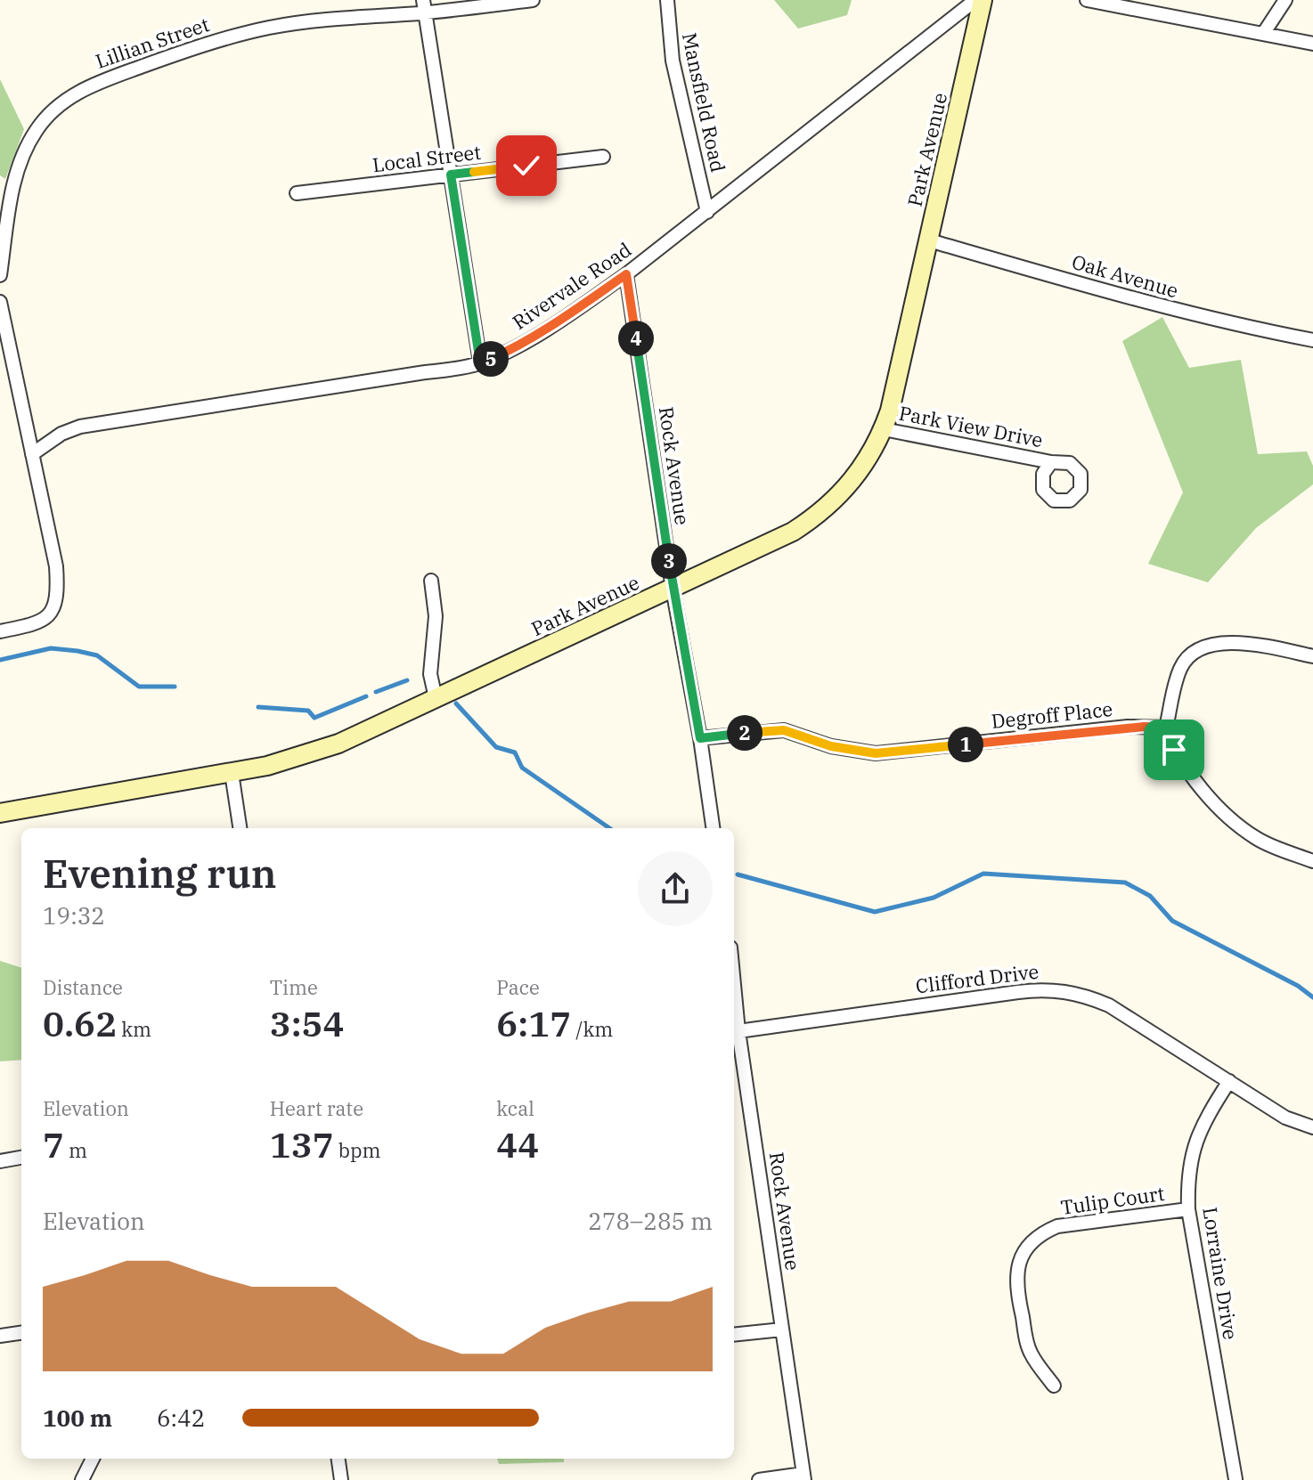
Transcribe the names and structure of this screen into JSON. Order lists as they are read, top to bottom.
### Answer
{
  "streets": {
    "street": [
      "Lillian Street",
      "Mansfield Road",
      "Park Avenue",
      "Local Street",
      "Oak Avenue",
      "Rivervale Road",
      "Park View Drive",
      "Rock Avenue",
      "Degroff Place",
      "Clifford Drive",
      "Tulip Court",
      "Lorraine Drive"
    ]
  },
  "crossings": [
    ["Mansfield Road", "Rivervale Road"],
    ["Park Avenue", "Oak Avenue"],
    ["Park Avenue", "Park View Drive"],
    ["Park Avenue", "Rock Avenue"],
    ["Rivervale Road", "Rock Avenue"],
    ["Rock Avenue", "Degroff Place"],
    ["Rock Avenue", "Clifford Drive"],
    ["Clifford Drive", "Lorraine Drive"],
    ["Tulip Court", "Lorraine Drive"]
  ],
  "page": {
    "pins": [
      "4",
      "5",
      "3",
      "2",
      "1"
    ],
    "heading": ["Evening run", "19:32"],
    "stats": [
      ["Distance", "0.62 km"],
      ["Time", "3:54"],
      ["Pace", "6:17 /km"],
      ["Elevation", "7 m"],
      ["Heart rate", "137 bpm"],
      ["kcal", "44"]
    ],
    "chart": ["Elevation", "278–285 m"],
    "list": [
      {
        "name": "100 m",
        "note": "6:42"
      }
    ]
  }
}
